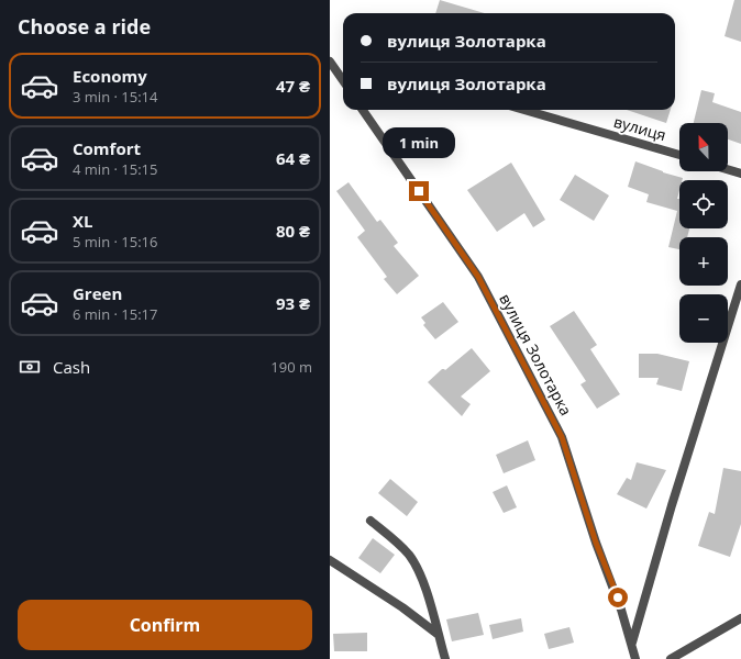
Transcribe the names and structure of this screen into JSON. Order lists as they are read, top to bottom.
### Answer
{
  "streets": {
    "street": ["вулиця", "вулиця Золотарка"]
  },
  "north": "top",
  "page": {
    "heading": "Choose a ride",
    "banner": ["вулиця Золотарка", "вулиця Золотарка"],
    "list": [
      {
        "name": "Economy",
        "note": "3 min · 15:14",
        "value": "47 ₴"
      },
      {
        "name": "Comfort",
        "note": "4 min · 15:15",
        "value": "64 ₴"
      },
      {
        "name": "XL",
        "note": "5 min · 15:16",
        "value": "80 ₴"
      },
      {
        "name": "Green",
        "note": "6 min · 15:17",
        "value": "93 ₴"
      }
    ],
    "map_buttons": ["+", "−"],
    "bubble": "1 min",
    "pay": ["Cash", "190 m"],
    "buttons": "Confirm"
  }
}
